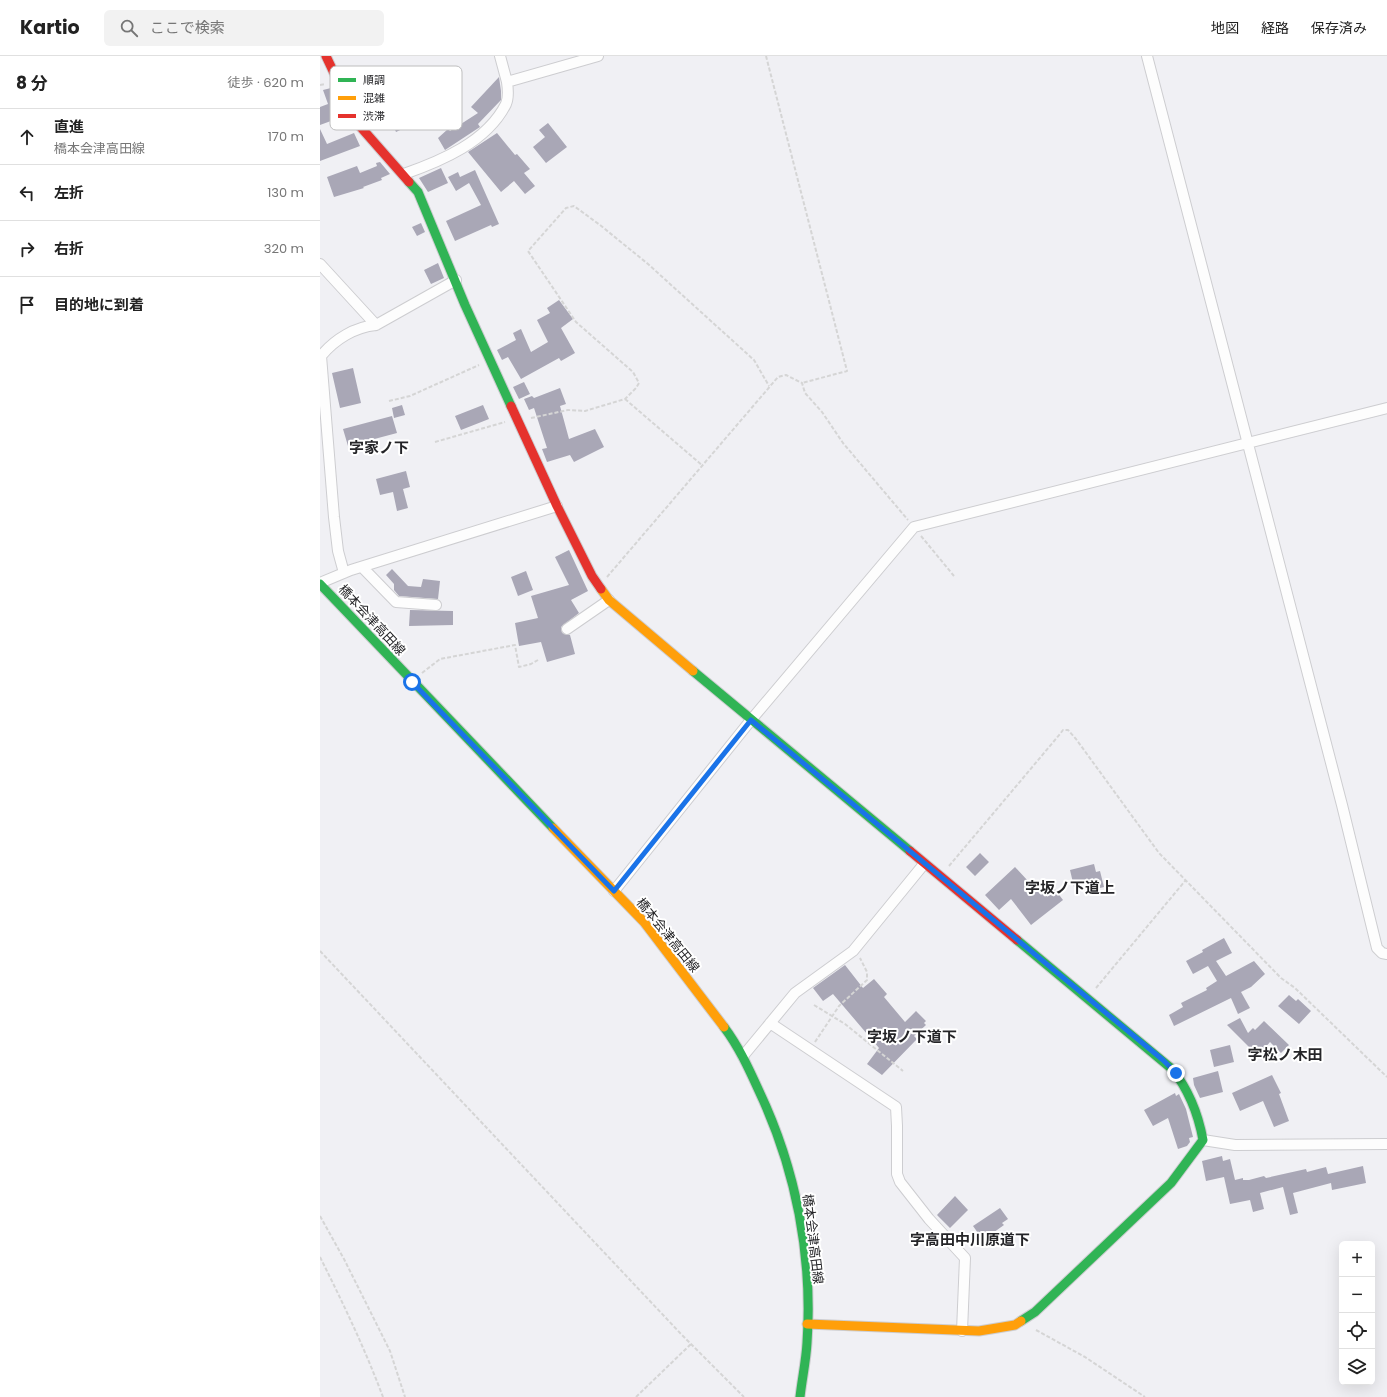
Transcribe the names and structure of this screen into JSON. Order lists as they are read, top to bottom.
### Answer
{
  "streets": {
    "street": ["橋本会津高田線"]
  },
  "districts": [
    "字家ノ下",
    "字坂ノ下道上",
    "字坂ノ下道下",
    "字松ノ木田",
    "字高田中川原道下"
  ],
  "legend": ["順調", "混雑", "渋滞"],
  "page": {
    "header": "Kartio",
    "search": "ここで検索",
    "nav": ["地図", "経路", "保存済み"],
    "heading": ["8 分", "徒歩 · 620 m"],
    "list": [
      ["直進", "橋本会津高田線", "170 m"],
      ["左折", "130 m"],
      ["右折", "320 m"],
      "目的地に到着"
    ],
    "map_buttons": ["+", "−"]
  }
}
